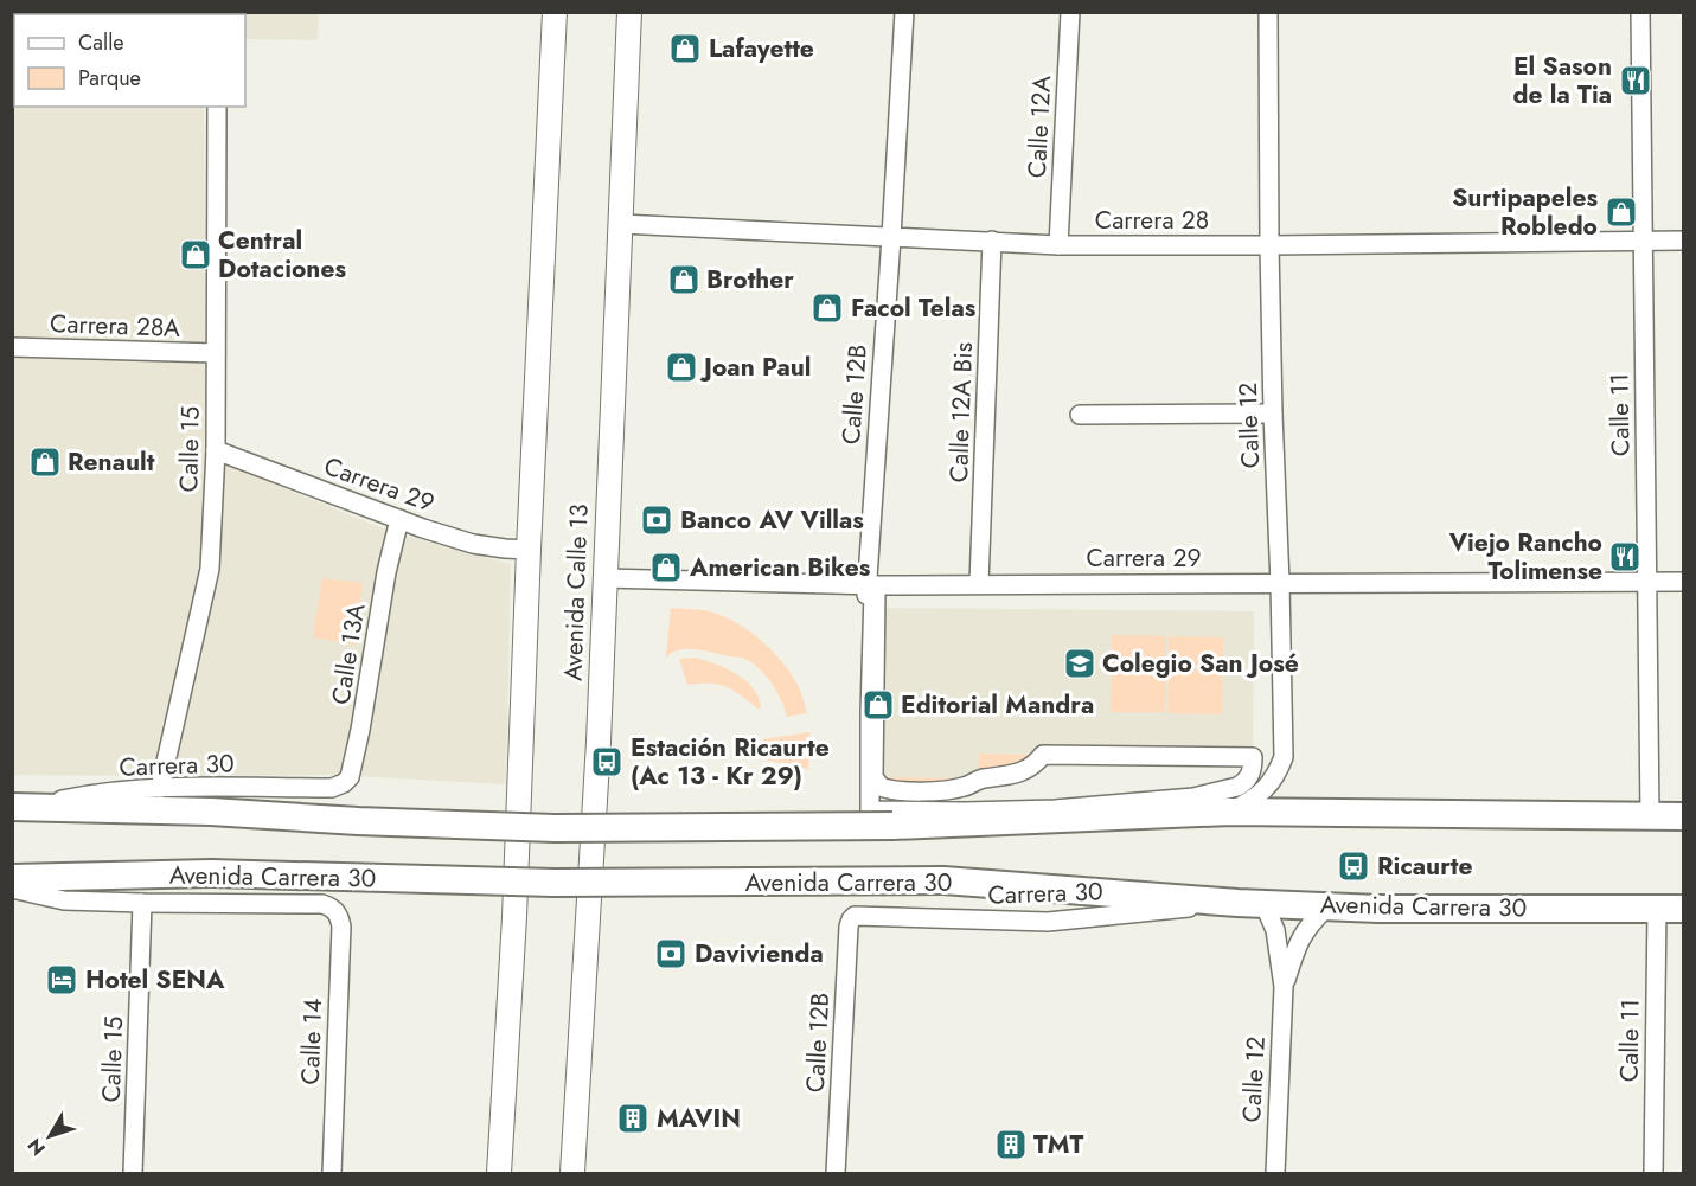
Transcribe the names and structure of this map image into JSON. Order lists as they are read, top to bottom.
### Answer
{
  "streets": {
    "highway": ["Avenida Carrera 30"],
    "main road": ["Avenida Calle 13"],
    "street": [
      "Calle 12A",
      "Carrera 28",
      "Carrera 28A",
      "Calle 12B",
      "Calle 12A Bis",
      "Calle 11",
      "Calle 12",
      "Calle 15",
      "Carrera 29",
      "Calle 13A",
      "Carrera 30",
      "Calle 14"
    ]
  },
  "crossings": [
    ["Calle 12A", "Carrera 28"],
    ["Carrera 28", "Calle 12B"],
    ["Carrera 28", "Calle 12A Bis"],
    ["Carrera 28", "Calle 11"],
    ["Carrera 28", "Calle 12"],
    ["Carrera 28", "Avenida Calle 13"],
    ["Carrera 28A", "Calle 15"],
    ["Calle 12B", "Carrera 29"],
    ["Calle 12B", "Carrera 30"],
    ["Calle 12A Bis", "Carrera 29"],
    ["Calle 11", "Carrera 29"],
    ["Calle 11", "Avenida Carrera 30"],
    ["Calle 12", "Carrera 29"],
    ["Calle 12", "Carrera 30"],
    ["Calle 12", "Avenida Carrera 30"],
    ["Calle 15", "Carrera 29"],
    ["Calle 15", "Carrera 30"],
    ["Calle 15", "Calle 14"],
    ["Carrera 29", "Avenida Calle 13"],
    ["Carrera 29", "Calle 13A"],
    ["Calle 13A", "Carrera 30"],
    ["Carrera 30", "Avenida Carrera 30"]
  ],
  "places": {
    "shop": [
      "Lafayette",
      "Surtipapeles Robledo",
      "Central Dotaciones",
      "Brother",
      "Facol Telas",
      "Joan Paul",
      "Renault",
      "American Bikes",
      "Editorial Mandra"
    ],
    "restaurant": ["El Sason de la Tia", "Viejo Rancho Tolimense"],
    "bank": ["Banco AV Villas", "Davivienda"],
    "school or university": ["Colegio San José"],
    "bus stop": ["Estación Ricaurte (Ac 13 - Kr 29)", "Ricaurte"],
    "hotel": ["Hotel SENA"],
    "building": ["MAVIN", "TMT"]
  },
  "legend": ["Calle", "Parque"],
  "north": "bottom left"
}
